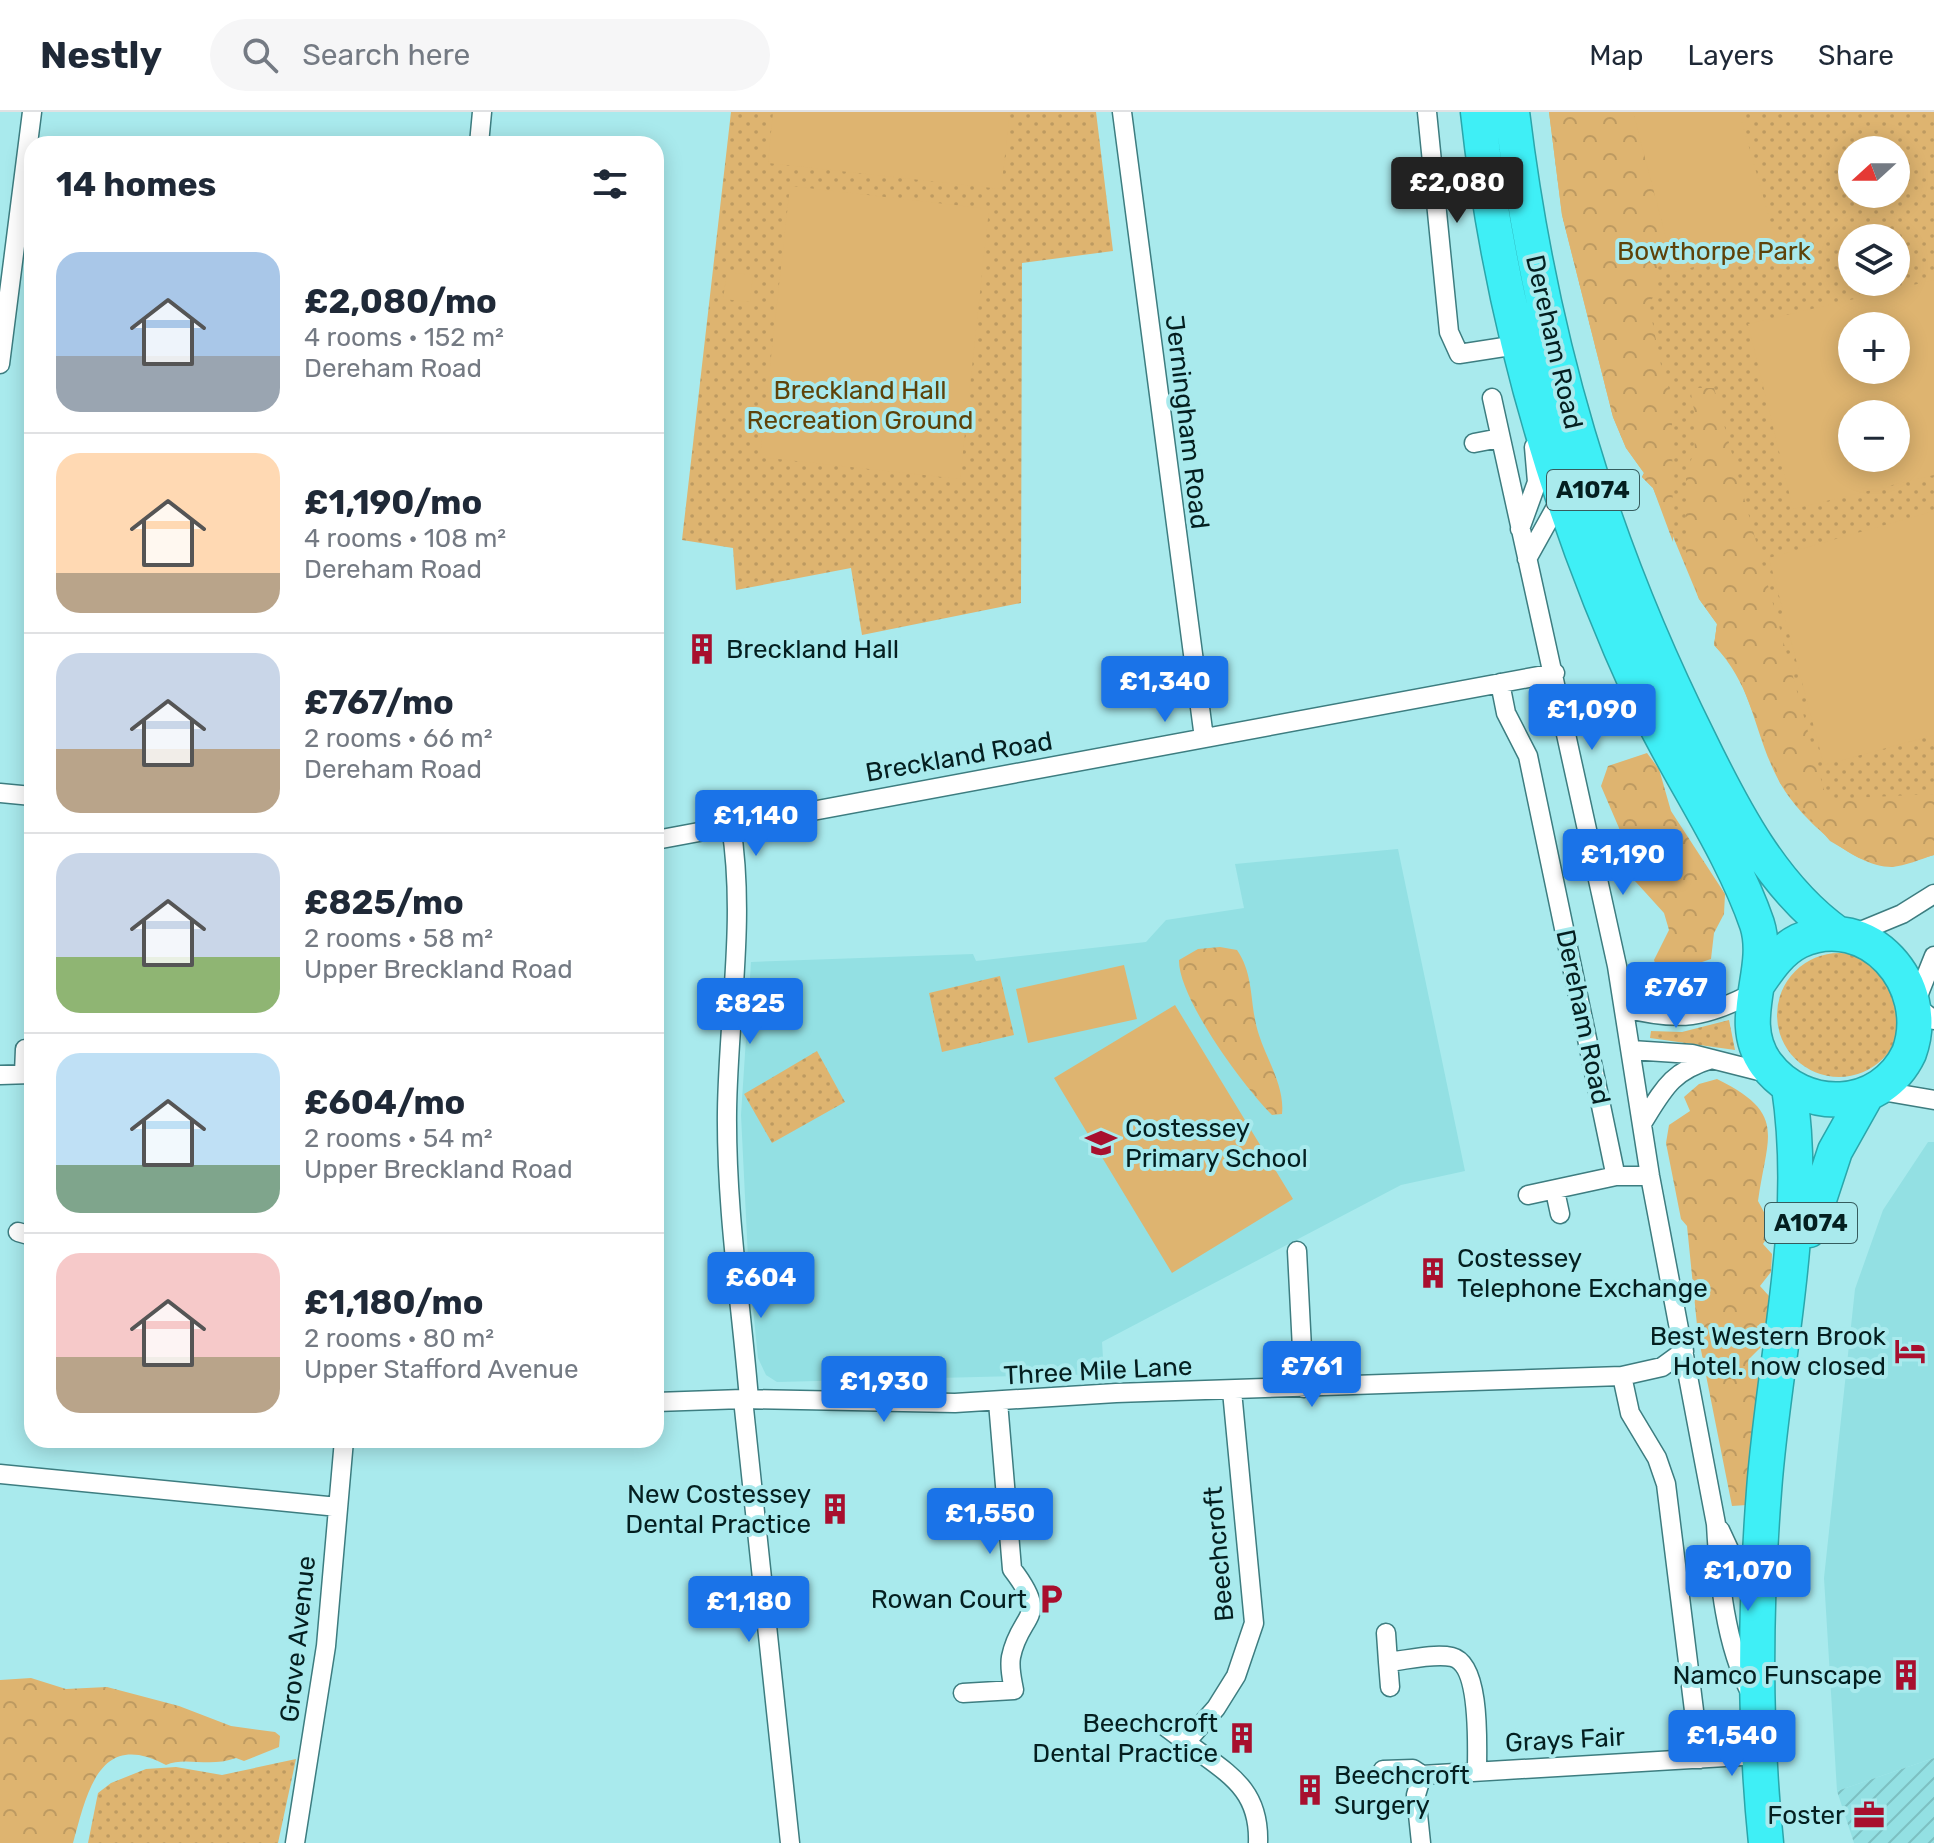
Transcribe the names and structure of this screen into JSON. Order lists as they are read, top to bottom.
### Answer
{
  "streets": {
    "highway": ["Dereham Road", "A1074"],
    "street": [
      "Jerningham Road",
      "Breckland Road",
      "Three Mile Lane",
      "Beechcroft",
      "Grove Avenue",
      "Grays Fair"
    ]
  },
  "crossings": [
    ["Dereham Road", "A1074"],
    ["Dereham Road", "Breckland Road"],
    ["Dereham Road", "Grays Fair"],
    ["Jerningham Road", "Breckland Road"],
    ["Three Mile Lane", "Beechcroft"]
  ],
  "parks": ["Bowthorpe Park", "Breckland Hall Recreation Ground"],
  "places": {
    "building": [
      "Breckland Hall",
      "Costessey Telephone Exchange",
      "New Costessey Dental Practice",
      "Namco Funscape",
      "Beechcroft Dental Practice",
      "Beechcroft Surgery"
    ],
    "school or university": ["Costessey Primary School"],
    "hotel": ["Best Western Brook Hotel. now closed"],
    "parking": ["Rowan Court"],
    "office": ["Foster"]
  },
  "north": "left",
  "page": {
    "header": "Nestly",
    "search": "Search here",
    "nav": ["Map", "Layers", "Share"],
    "map_buttons": ["+", "−"],
    "heading": "14 homes",
    "price": [
      "£2,080",
      "£1,340",
      "£1,090",
      "£1,140",
      "£1,190",
      "£767",
      "£825",
      "£604",
      "£761",
      "£1,930",
      "£1,550",
      "£1,070",
      "£1,180",
      "£1,540"
    ],
    "list": [
      {
        "name": "£2,080/mo",
        "note": "4 rooms · 152 m² · Dereham Road"
      },
      {
        "name": "£1,190/mo",
        "note": "4 rooms · 108 m² · Dereham Road"
      },
      {
        "name": "£767/mo",
        "note": "2 rooms · 66 m² · Dereham Road"
      },
      {
        "name": "£825/mo",
        "note": "2 rooms · 58 m² · Upper Breckland Road"
      },
      {
        "name": "£604/mo",
        "note": "2 rooms · 54 m² · Upper Breckland Road"
      },
      {
        "name": "£1,180/mo",
        "note": "2 rooms · 80 m² · Upper Stafford Avenue"
      }
    ]
  }
}
